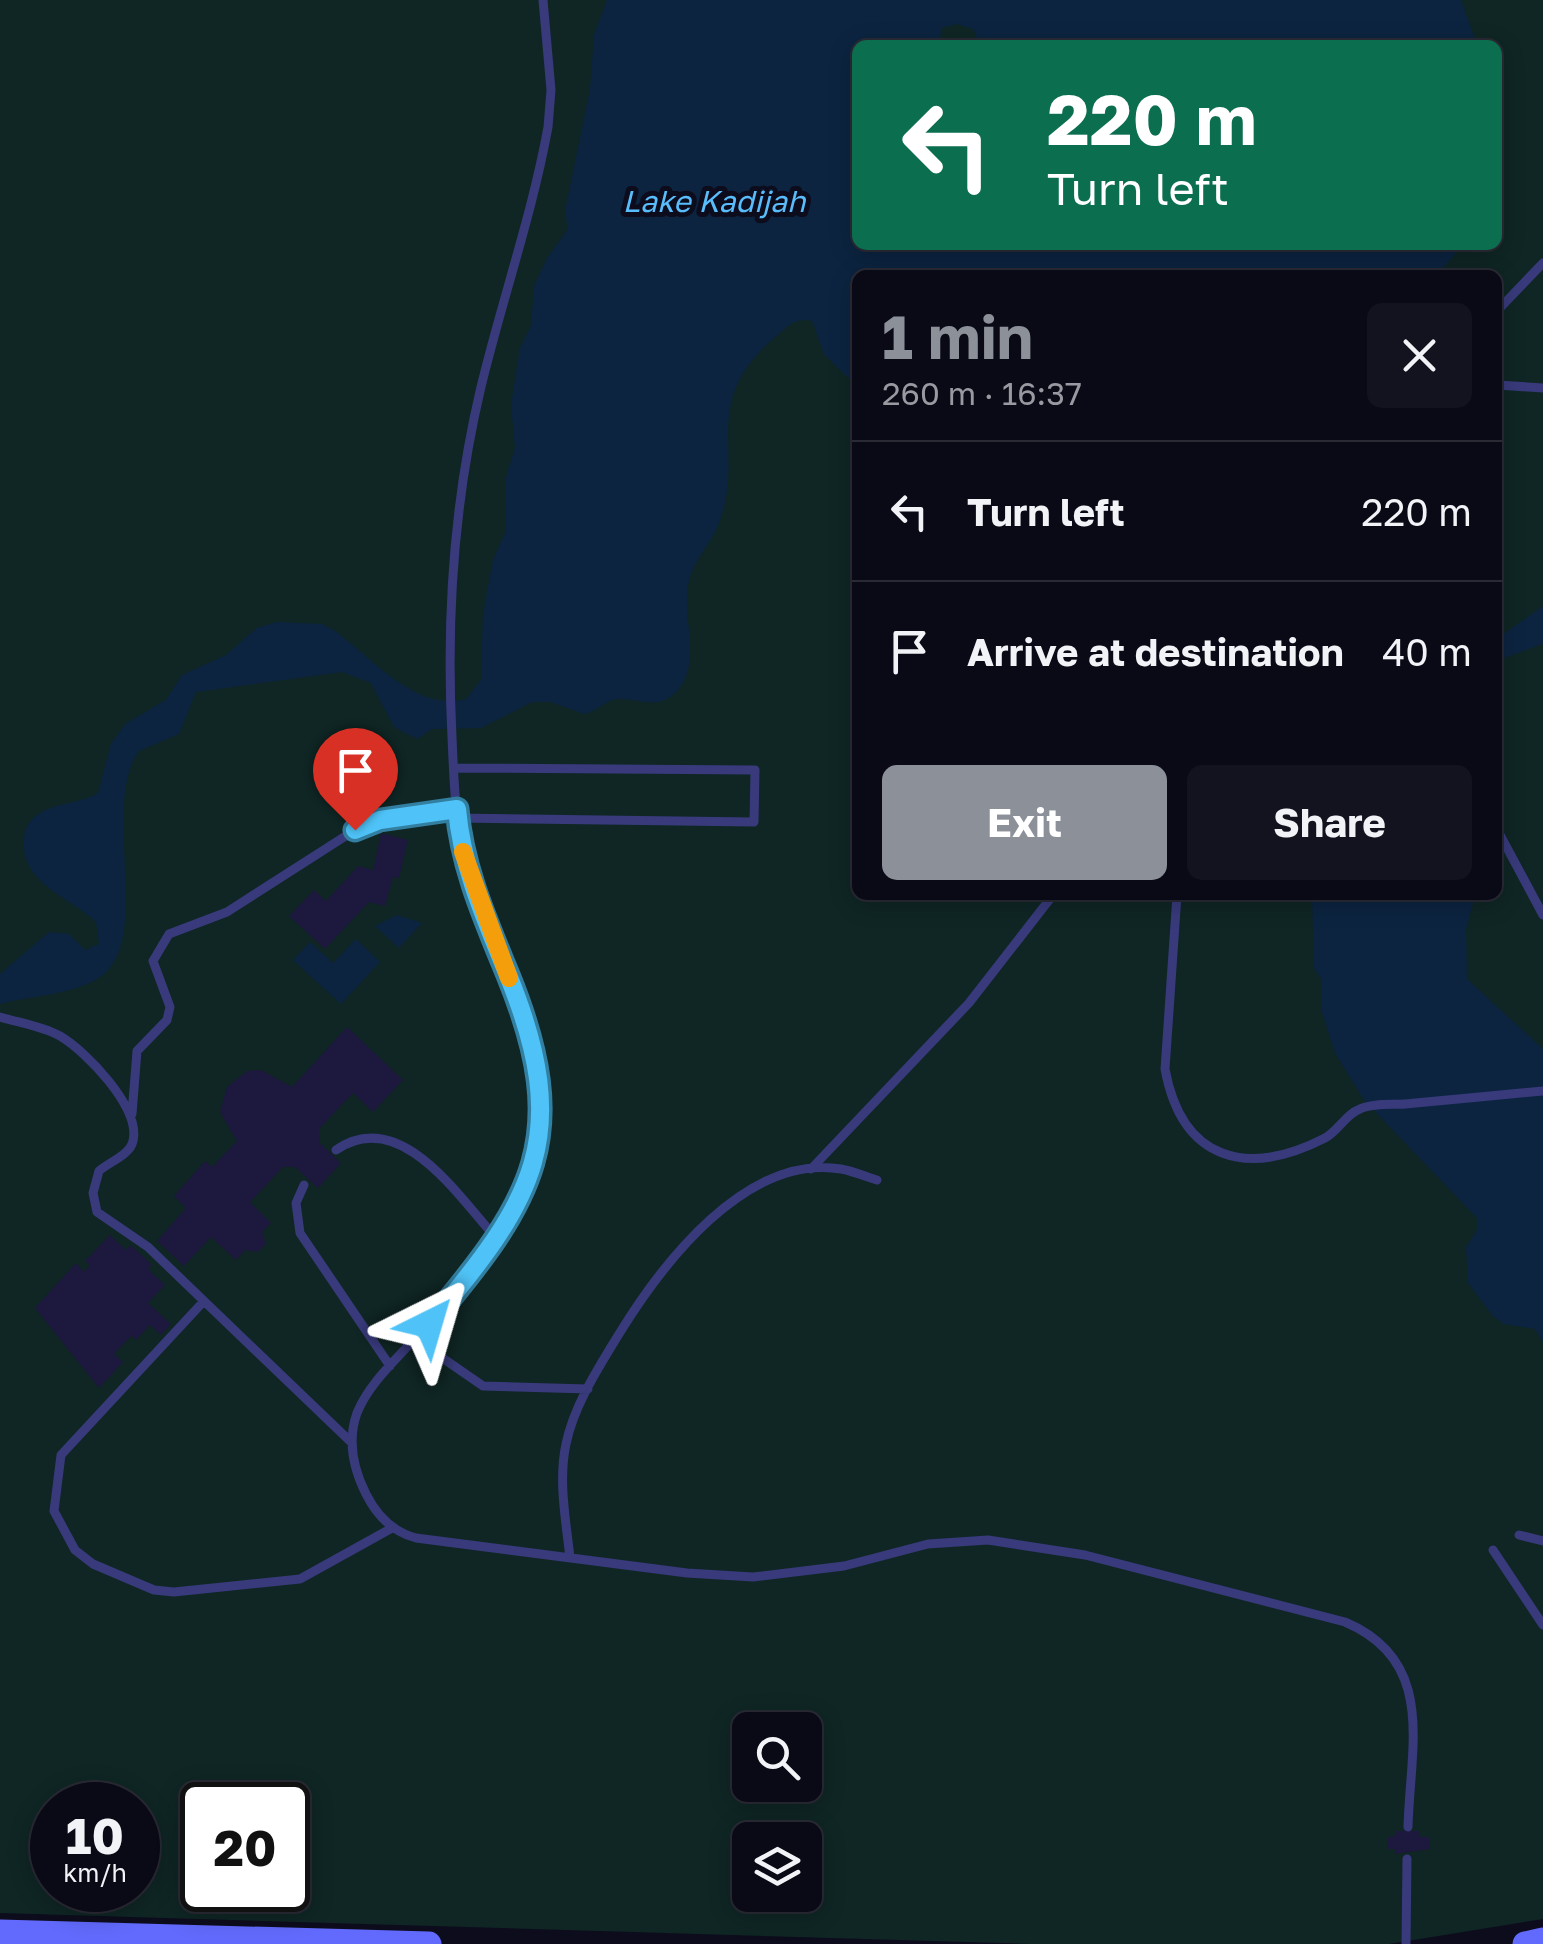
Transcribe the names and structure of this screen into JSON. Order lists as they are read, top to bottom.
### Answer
{
  "water": ["Lake Kadijah"],
  "page": {
    "turn": ["220 m", "Turn left"],
    "heading": ["1 min", "260 m · 16:37"],
    "list": [
      {
        "name": "Turn left",
        "value": "220 m"
      },
      {
        "name": "Arrive at destination",
        "value": "40 m"
      }
    ],
    "buttons": ["Exit", "Share"],
    "speed": "10 km/h",
    "limit": "20"
  }
}
